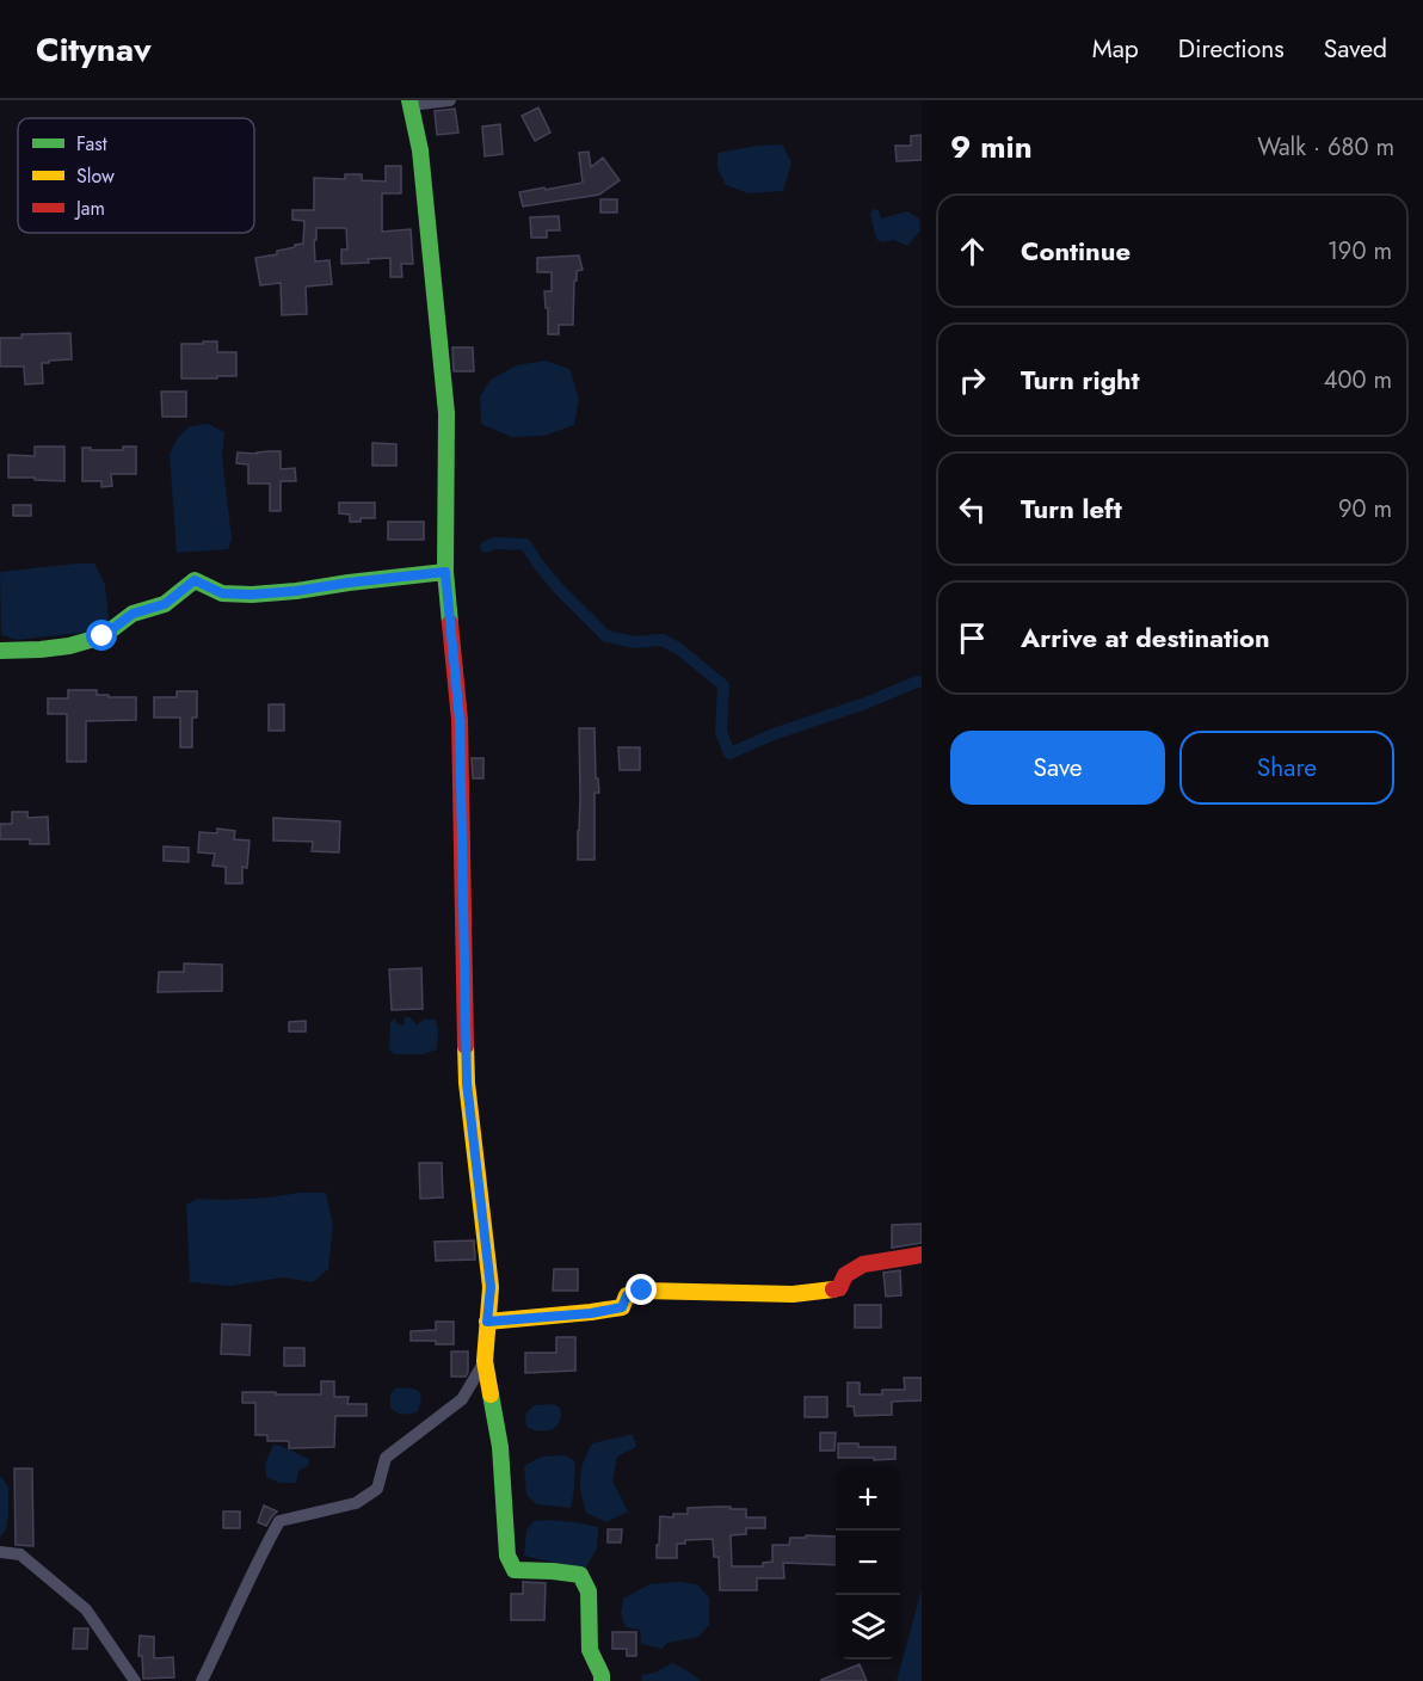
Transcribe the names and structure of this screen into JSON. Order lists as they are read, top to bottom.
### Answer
{
  "legend": ["Fast", "Slow", "Jam"],
  "page": {
    "header": "Citynav",
    "nav": ["Map", "Directions", "Saved"],
    "heading": ["9 min", "Walk · 680 m"],
    "list": [
      ["Continue", "190 m"],
      ["Turn right", "400 m"],
      ["Turn left", "90 m"],
      "Arrive at destination"
    ],
    "buttons": ["Save", "Share"],
    "map_buttons": ["+", "−"]
  }
}
